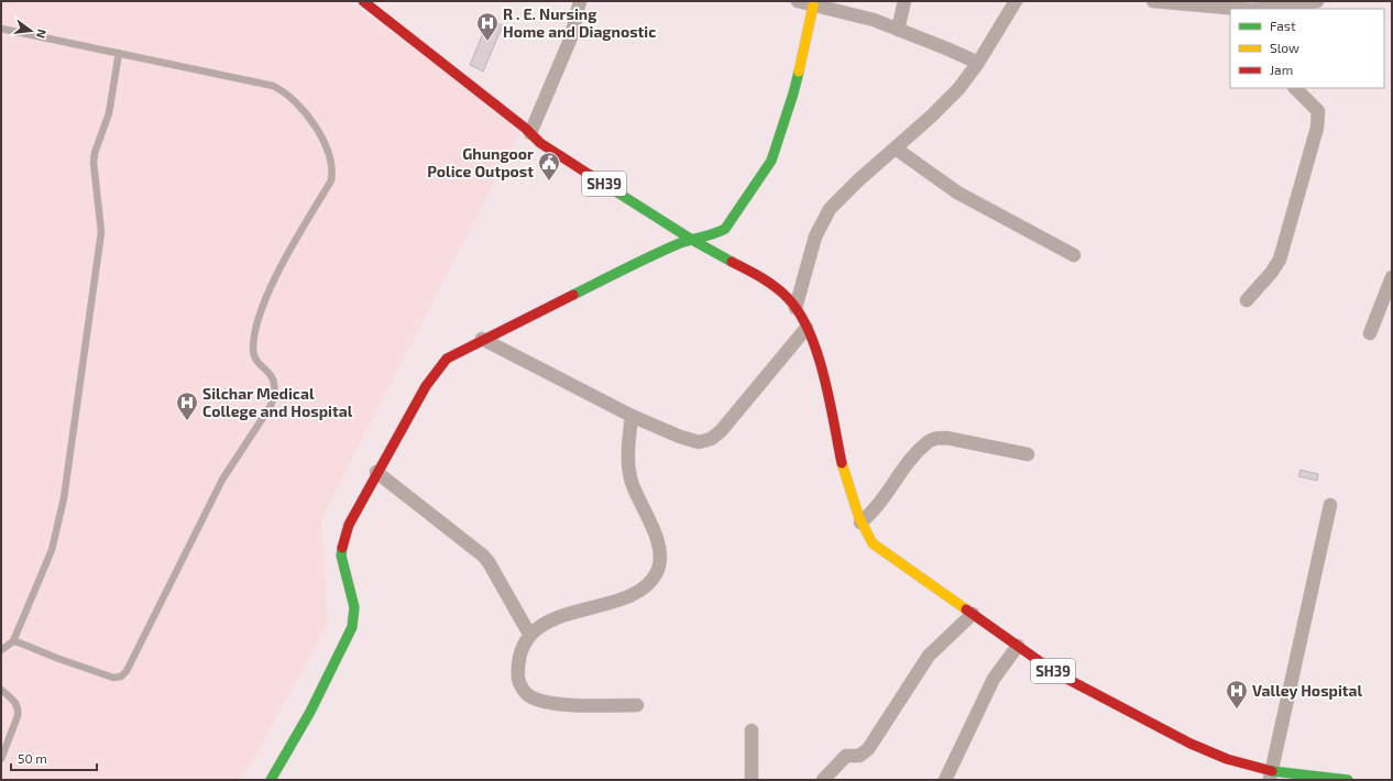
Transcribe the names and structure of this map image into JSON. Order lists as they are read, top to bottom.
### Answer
{
  "streets": {
    "main road": ["SH39"]
  },
  "places": {
    "hospital": ["R . E. Nursing Home and Diagnostic", "Silchar Medical College and Hospital", "Valley Hospital"],
    "public building": ["Ghungoor Police Outpost"]
  },
  "legend": ["Fast", "Slow", "Jam"],
  "scale_bar": "50 m",
  "north": "right"
}
